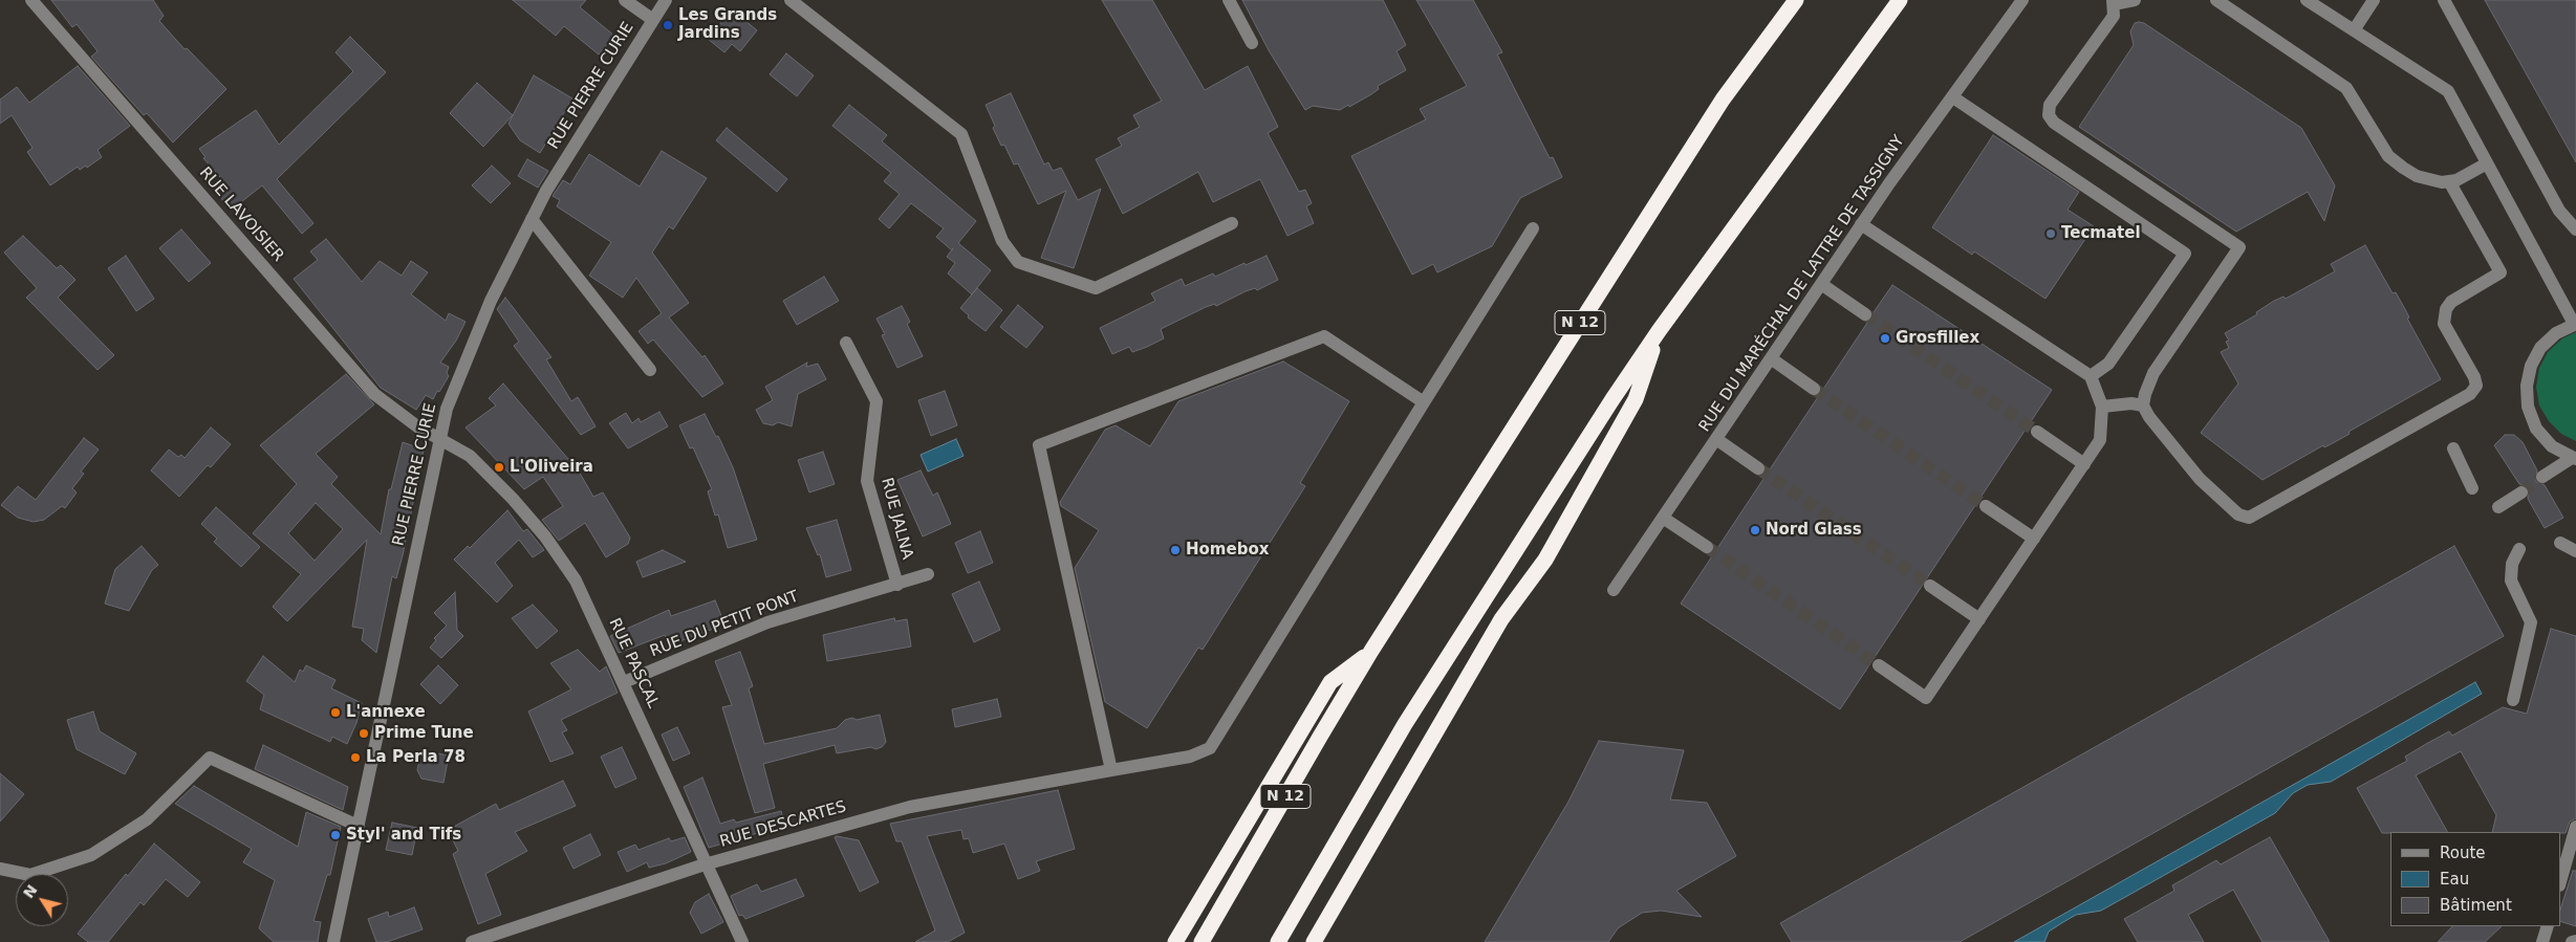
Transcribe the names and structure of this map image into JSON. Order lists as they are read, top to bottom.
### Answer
{
  "streets": {
    "highway": ["N 12"],
    "street": [
      "RUE PIERRE CURIE",
      "RUE LAVOISIER",
      "RUE DU MARÉCHAL DE LATTRE DE TASSIGNY",
      "RUE JALNA",
      "RUE DU PETIT PONT",
      "RUE PASCAL",
      "RUE DESCARTES"
    ]
  },
  "crossings": [
    ["RUE PIERRE CURIE", "RUE LAVOISIER"],
    ["RUE PIERRE CURIE", "RUE PASCAL"],
    ["RUE LAVOISIER", "RUE PASCAL"],
    ["RUE JALNA", "RUE DU PETIT PONT"],
    ["RUE DU PETIT PONT", "RUE PASCAL"],
    ["RUE PASCAL", "RUE DESCARTES"]
  ],
  "places": [
    "Les Grands Jardins",
    "Tecmatel",
    "Grosfillex",
    "L'Oliveira",
    "Nord Glass",
    "Homebox",
    "L'annexe",
    "Prime Tune",
    "La Perla 78",
    "Styl' and Tifs"
  ],
  "legend": ["Route", "Eau", "Bâtiment"],
  "north": "top left"
}
